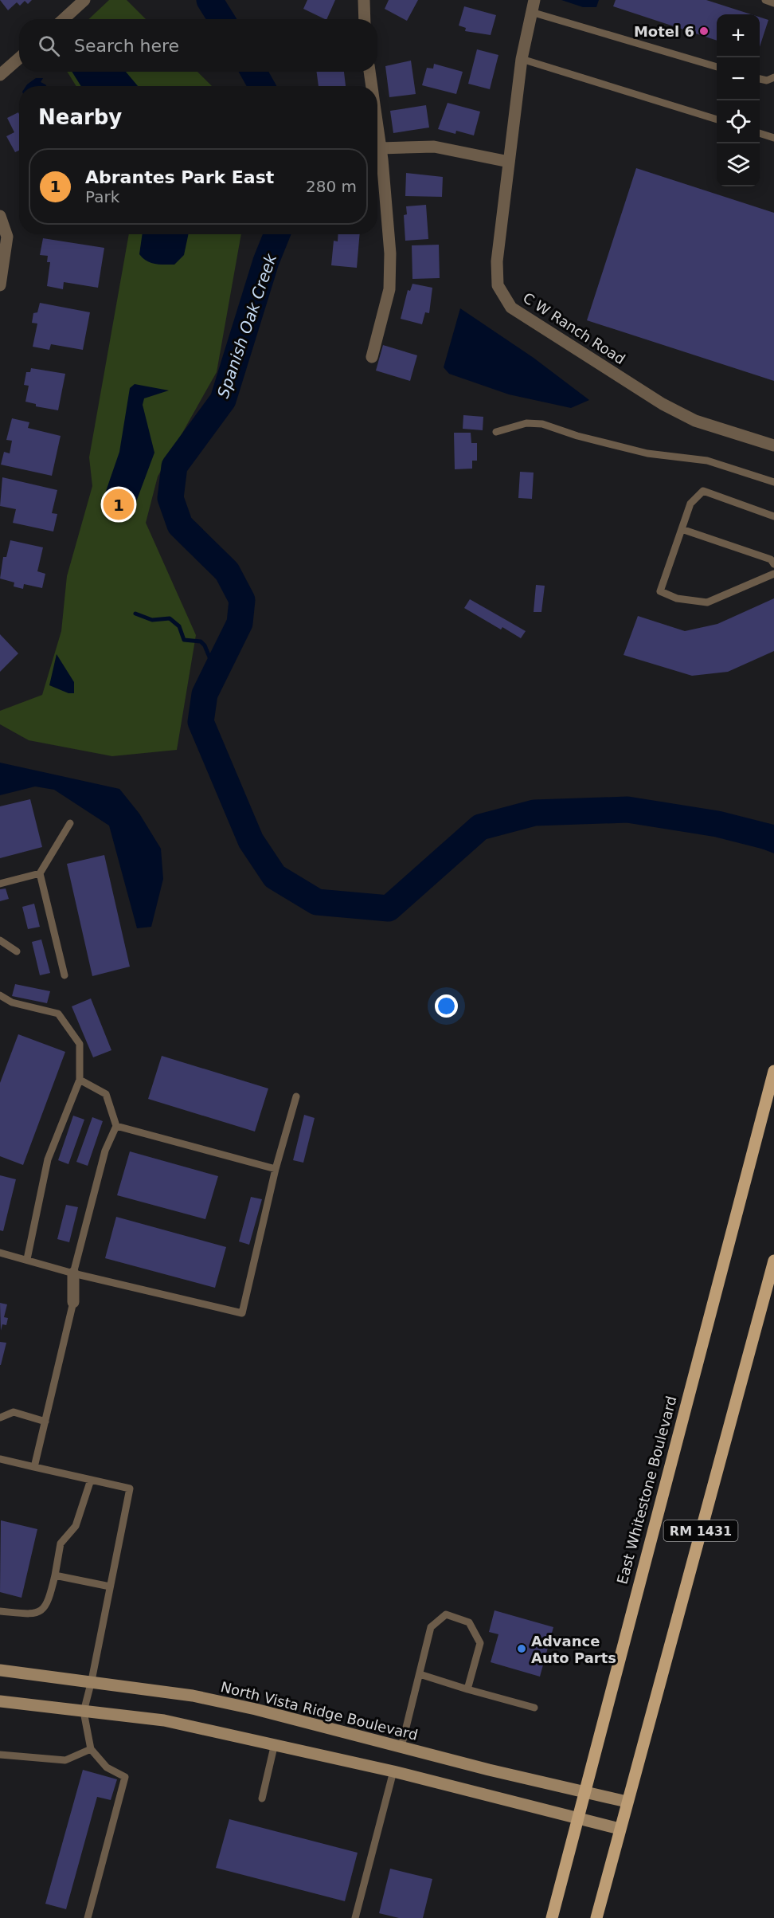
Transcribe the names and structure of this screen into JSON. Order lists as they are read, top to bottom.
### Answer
{
  "streets": {
    "main road": ["East Whitestone Boulevard", "RM 1431"],
    "street": ["C W Ranch Road", "North Vista Ridge Boulevard"]
  },
  "crossings": [
    ["East Whitestone Boulevard", "North Vista Ridge Boulevard"],
    ["RM 1431", "North Vista Ridge Boulevard"]
  ],
  "water": ["Spanish Oak Creek"],
  "places": ["Motel 6", "Advance Auto Parts"],
  "page": {
    "map_buttons": ["+", "−"],
    "search": "Search here",
    "heading": "Nearby",
    "list": [
      {
        "mark": "1",
        "name": "Abrantes Park East",
        "note": "Park",
        "value": "280 m"
      }
    ],
    "pins": "1"
  }
}
